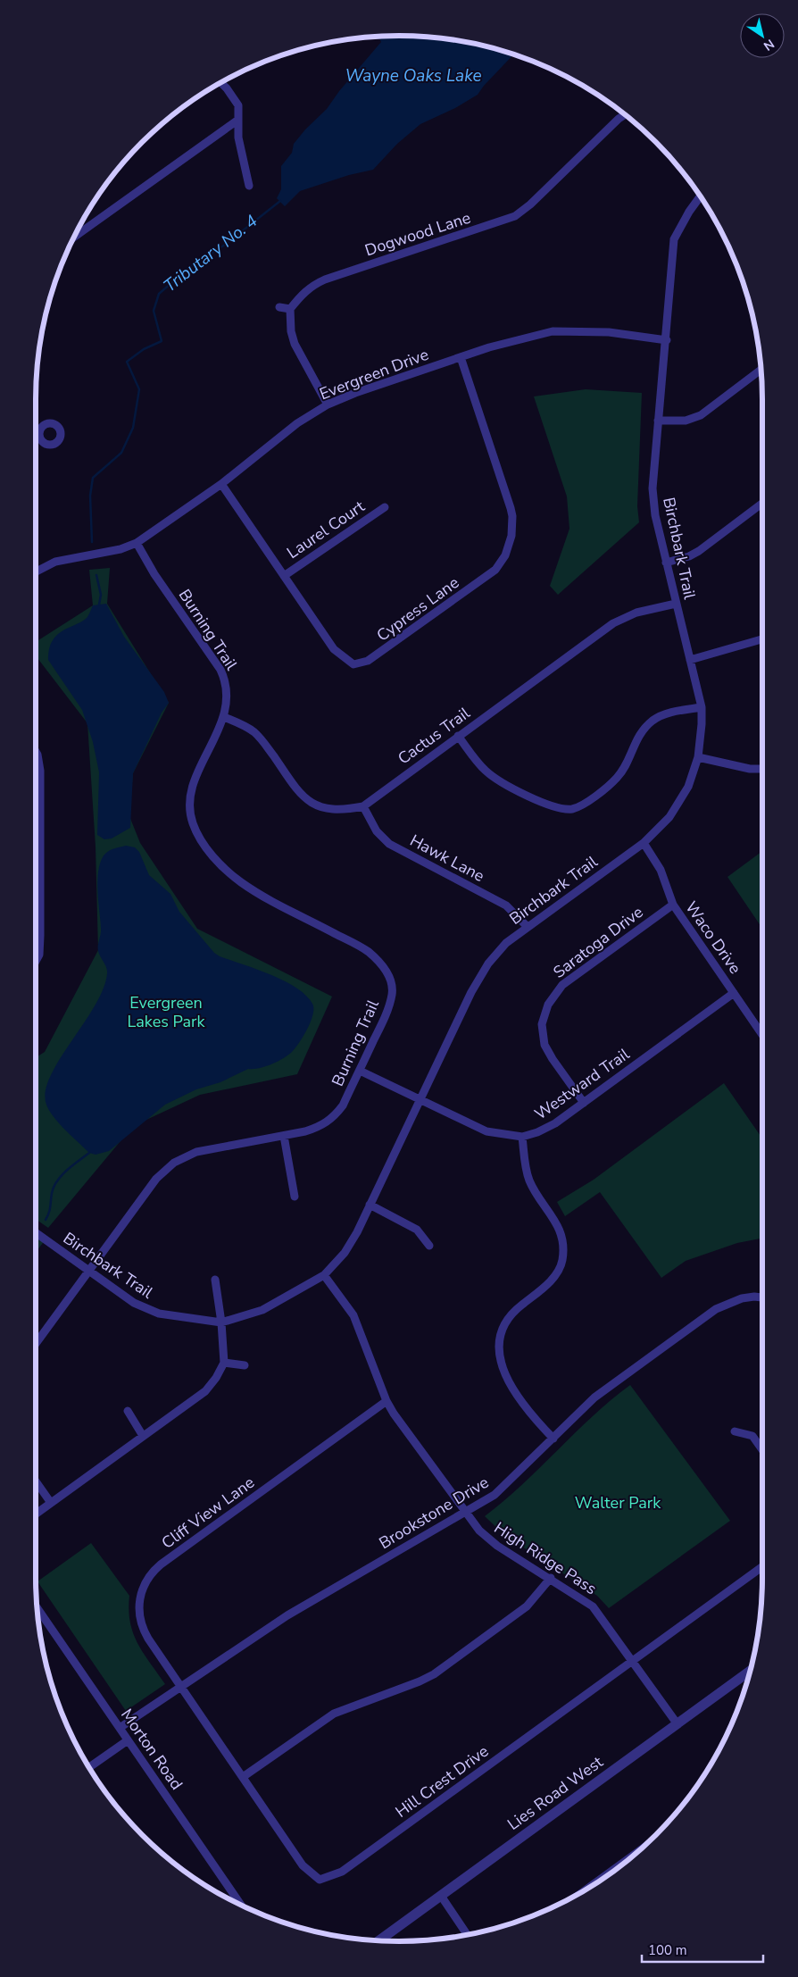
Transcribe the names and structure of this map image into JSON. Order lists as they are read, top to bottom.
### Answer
{
  "streets": {
    "street": [
      "Dogwood Lane",
      "Evergreen Drive",
      "Laurel Court",
      "Birchbark Trail",
      "Cypress Lane",
      "Burning Trail",
      "Cactus Trail",
      "Hawk Lane",
      "Waco Drive",
      "Saratoga Drive",
      "Westward Trail",
      "Cliff View Lane",
      "Brookstone Drive",
      "High Ridge Pass",
      "Morton Road",
      "Hill Crest Drive",
      "Lies Road West"
    ]
  },
  "crossings": [
    ["Evergreen Drive", "Birchbark Trail"],
    ["Evergreen Drive", "Cypress Lane"],
    ["Evergreen Drive", "Burning Trail"],
    ["Laurel Court", "Cypress Lane"],
    ["Birchbark Trail", "Burning Trail"],
    ["Birchbark Trail", "Cactus Trail"],
    ["Birchbark Trail", "Hawk Lane"],
    ["Birchbark Trail", "Waco Drive"],
    ["Birchbark Trail", "Westward Trail"],
    ["Birchbark Trail", "High Ridge Pass"],
    ["Burning Trail", "Cactus Trail"],
    ["Burning Trail", "Westward Trail"],
    ["Cactus Trail", "Hawk Lane"],
    ["Waco Drive", "Saratoga Drive"],
    ["Waco Drive", "Westward Trail"],
    ["Saratoga Drive", "Westward Trail"],
    ["Cliff View Lane", "Brookstone Drive"],
    ["Cliff View Lane", "High Ridge Pass"],
    ["Cliff View Lane", "Hill Crest Drive"],
    ["Brookstone Drive", "High Ridge Pass"],
    ["Brookstone Drive", "Morton Road"],
    ["Brookstone Drive", "Hill Crest Drive"],
    ["High Ridge Pass", "Hill Crest Drive"],
    ["High Ridge Pass", "Lies Road West"]
  ],
  "water": ["Wayne Oaks Lake", "Tributary No. 4"],
  "parks": ["Evergreen Lakes Park", "Walter Park"],
  "scale_bar": "100 m",
  "north": "bottom right"
}
